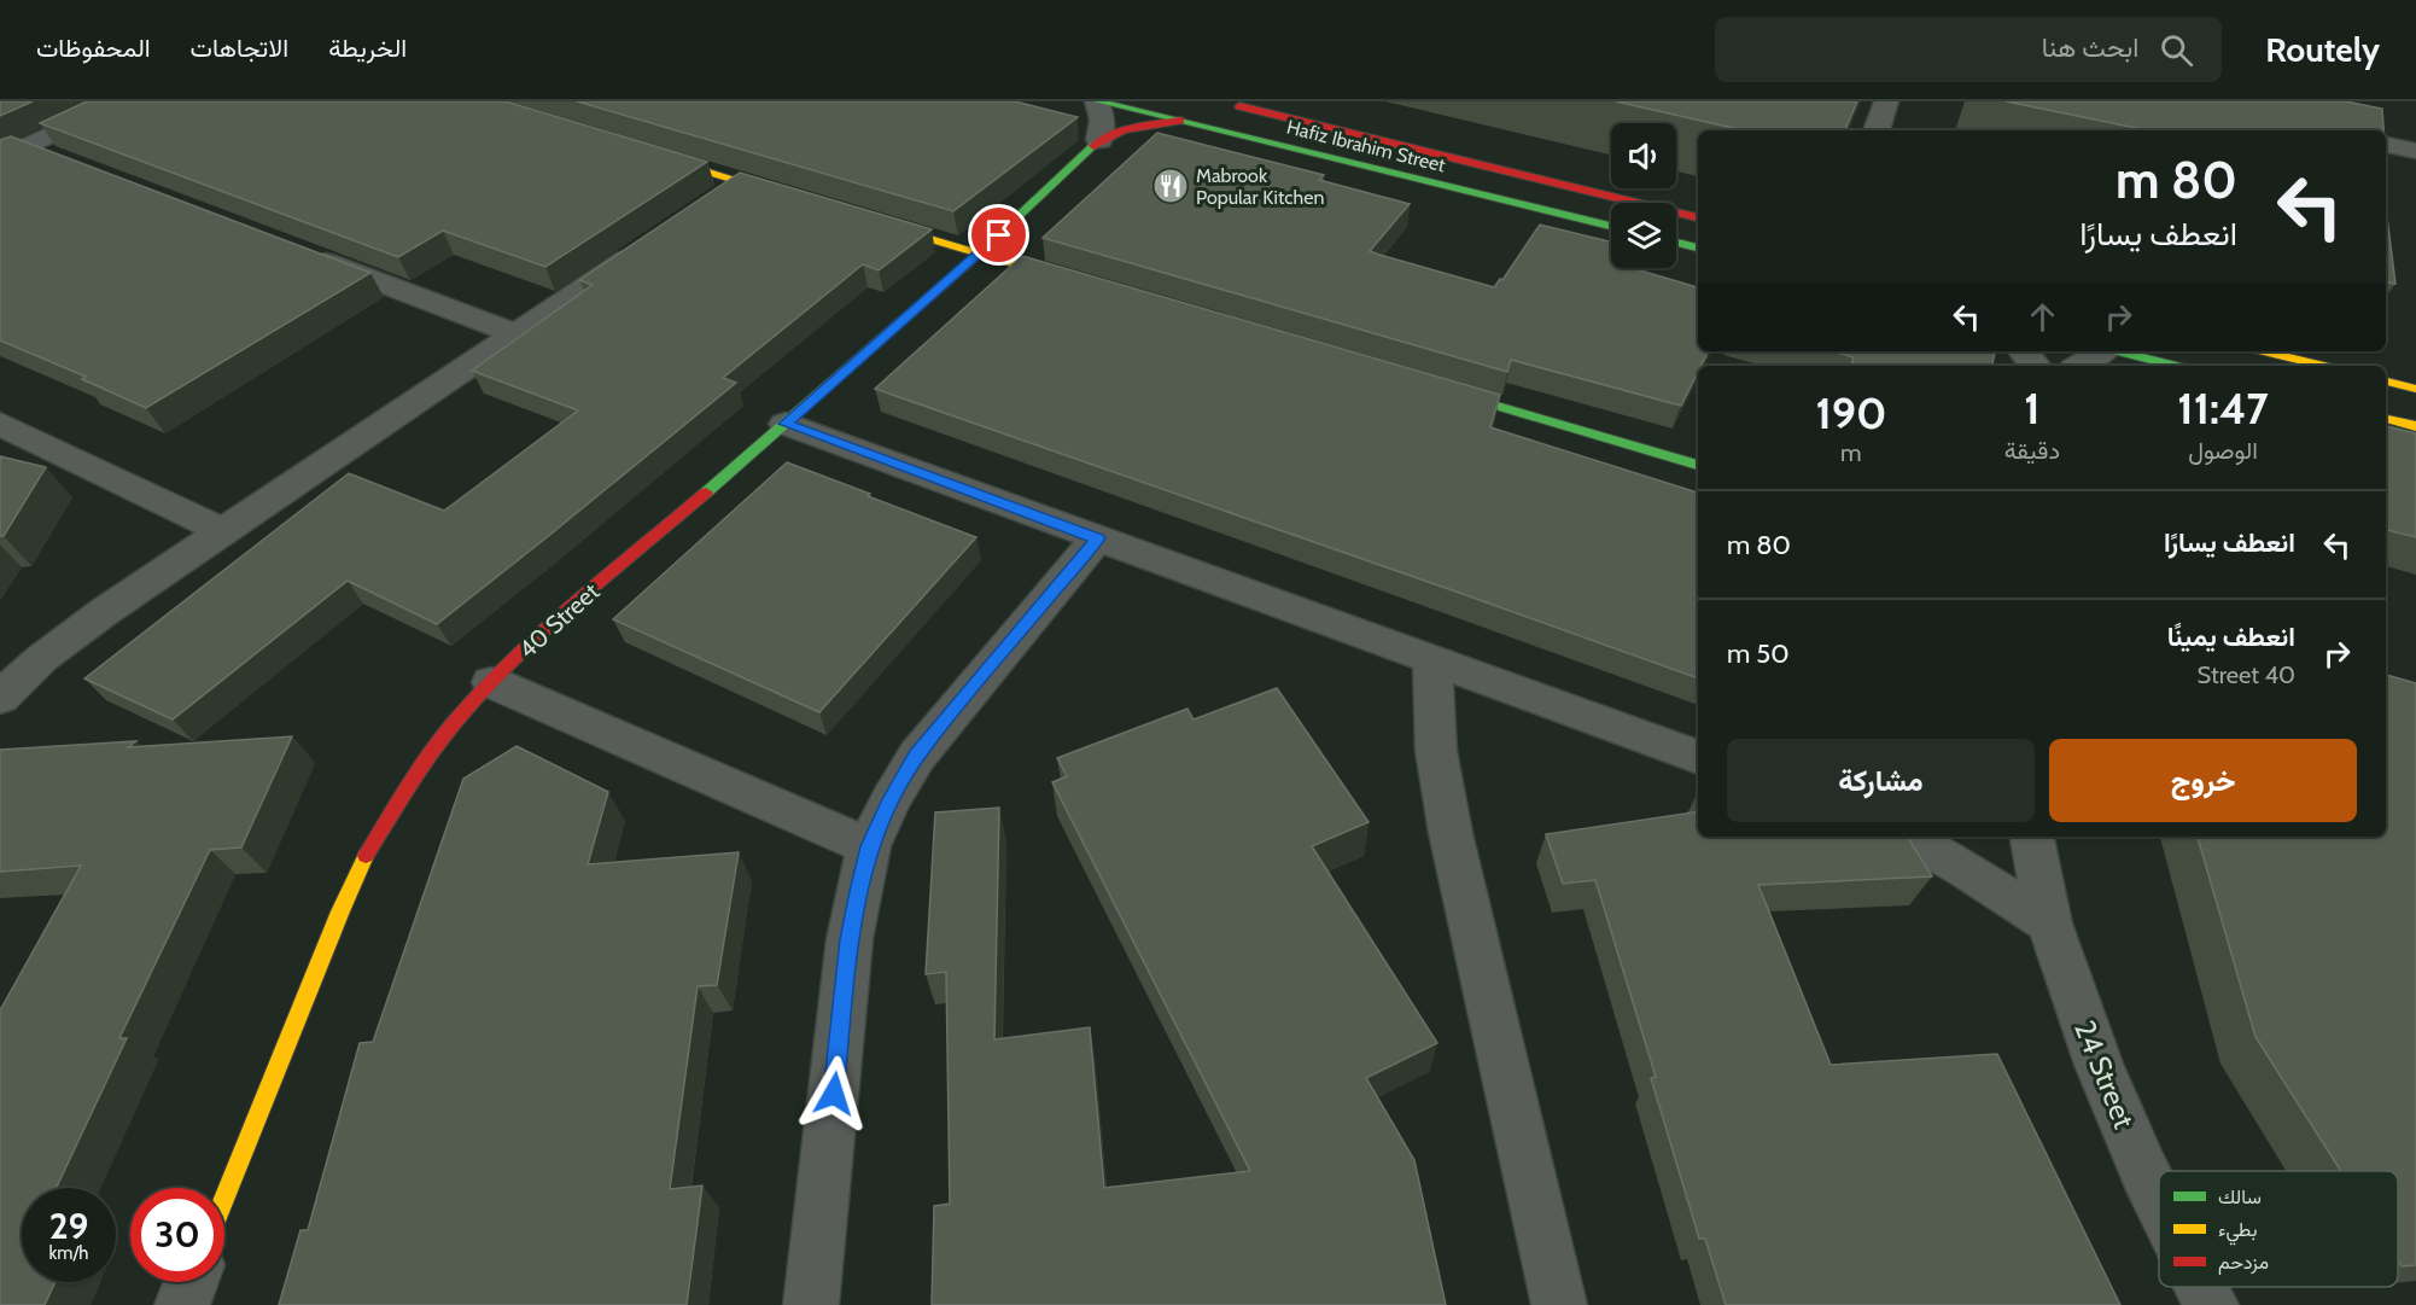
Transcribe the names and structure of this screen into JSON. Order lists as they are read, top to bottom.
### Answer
{
  "streets": {
    "street": ["Hafiz Ibrahim Street", "40 Street", "24 Street"]
  },
  "crossings": [
    ["Hafiz Ibrahim Street", "40 Street"]
  ],
  "places": {
    "restaurant": ["Mabrook Popular Kitchen"]
  },
  "legend": ["سالك", "بطيء", "مزدحم"],
  "page": {
    "header": "Routely",
    "search": "ابحث هنا",
    "nav": ["الخريطة", "الاتجاهات", "المحفوظات"],
    "turn": ["80 m", "انعطف يسارًا"],
    "eta": [
      "11:47",
      "الوصول",
      "1",
      "دقيقة",
      "190",
      "m"
    ],
    "list": [
      {
        "name": "انعطف يسارًا",
        "value": "80 m"
      },
      {
        "name": "انعطف يمينًا",
        "note": "40 Street",
        "value": "50 m"
      }
    ],
    "buttons": ["خروج", "مشاركة"],
    "speed": "29 km/h",
    "limit": "30"
  }
}
